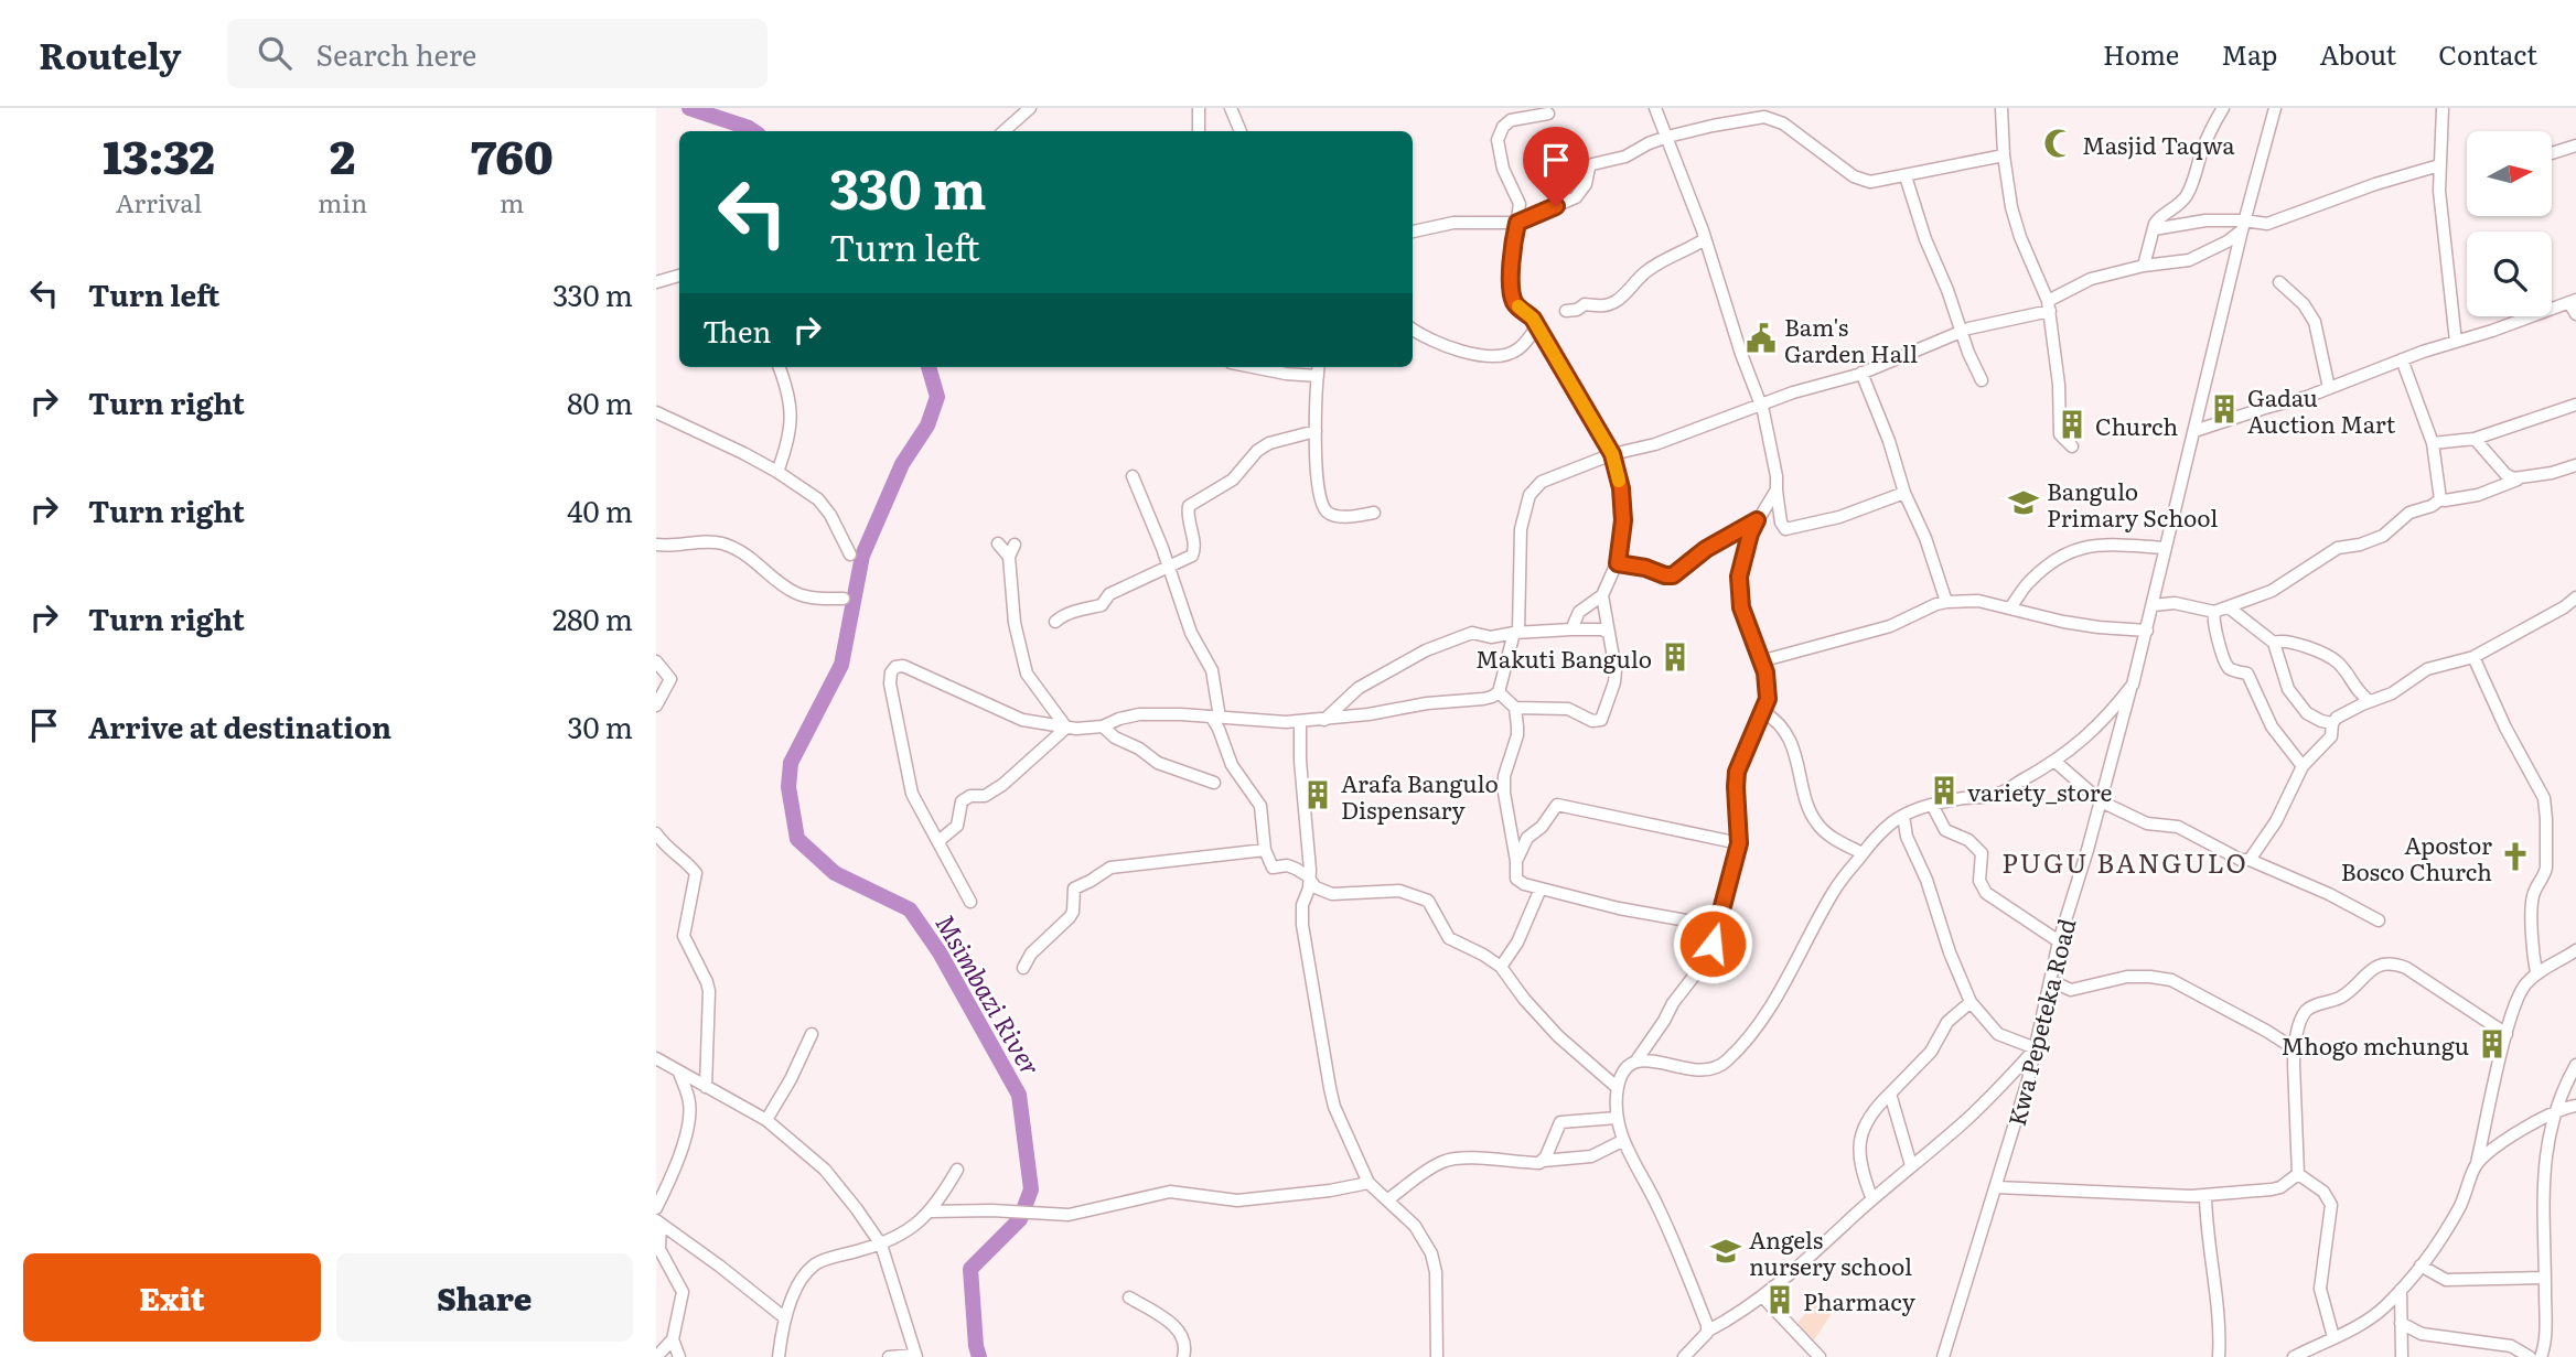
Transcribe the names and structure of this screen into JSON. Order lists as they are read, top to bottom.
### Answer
{
  "streets": {
    "street": ["Kwa Pepeteka Road"]
  },
  "districts": ["PUGU BANGULO"],
  "water": ["Msimbazi River"],
  "places": {
    "mosque": ["Masjid Taqwa"],
    "public building": ["Bam's Garden Hall"],
    "building": [
      "Gadau Auction Mart",
      "Church",
      "Makuti Bangulo",
      "variety_store",
      "Arafa Bangulo Dispensary",
      "Mhogo mchungu",
      "Pharmacy"
    ],
    "school or university": ["Bangulo Primary School", "Angels nursery school"],
    "church": ["Apostor Bosco Church"]
  },
  "north": "right",
  "page": {
    "header": "Routely",
    "search": "Search here",
    "nav": [
      "Home",
      "Map",
      "About",
      "Contact"
    ],
    "eta": [
      "13:32",
      "Arrival",
      "2",
      "min",
      "760",
      "m"
    ],
    "turn": ["330 m", "Turn left"],
    "list": [
      {
        "name": "Turn left",
        "value": "330 m"
      },
      {
        "name": "Turn right",
        "value": "80 m"
      },
      {
        "name": "Turn right",
        "value": "40 m"
      },
      {
        "name": "Turn right",
        "value": "280 m"
      },
      {
        "name": "Arrive at destination",
        "value": "30 m"
      }
    ],
    "then": "Then",
    "buttons": ["Exit", "Share"]
  }
}
